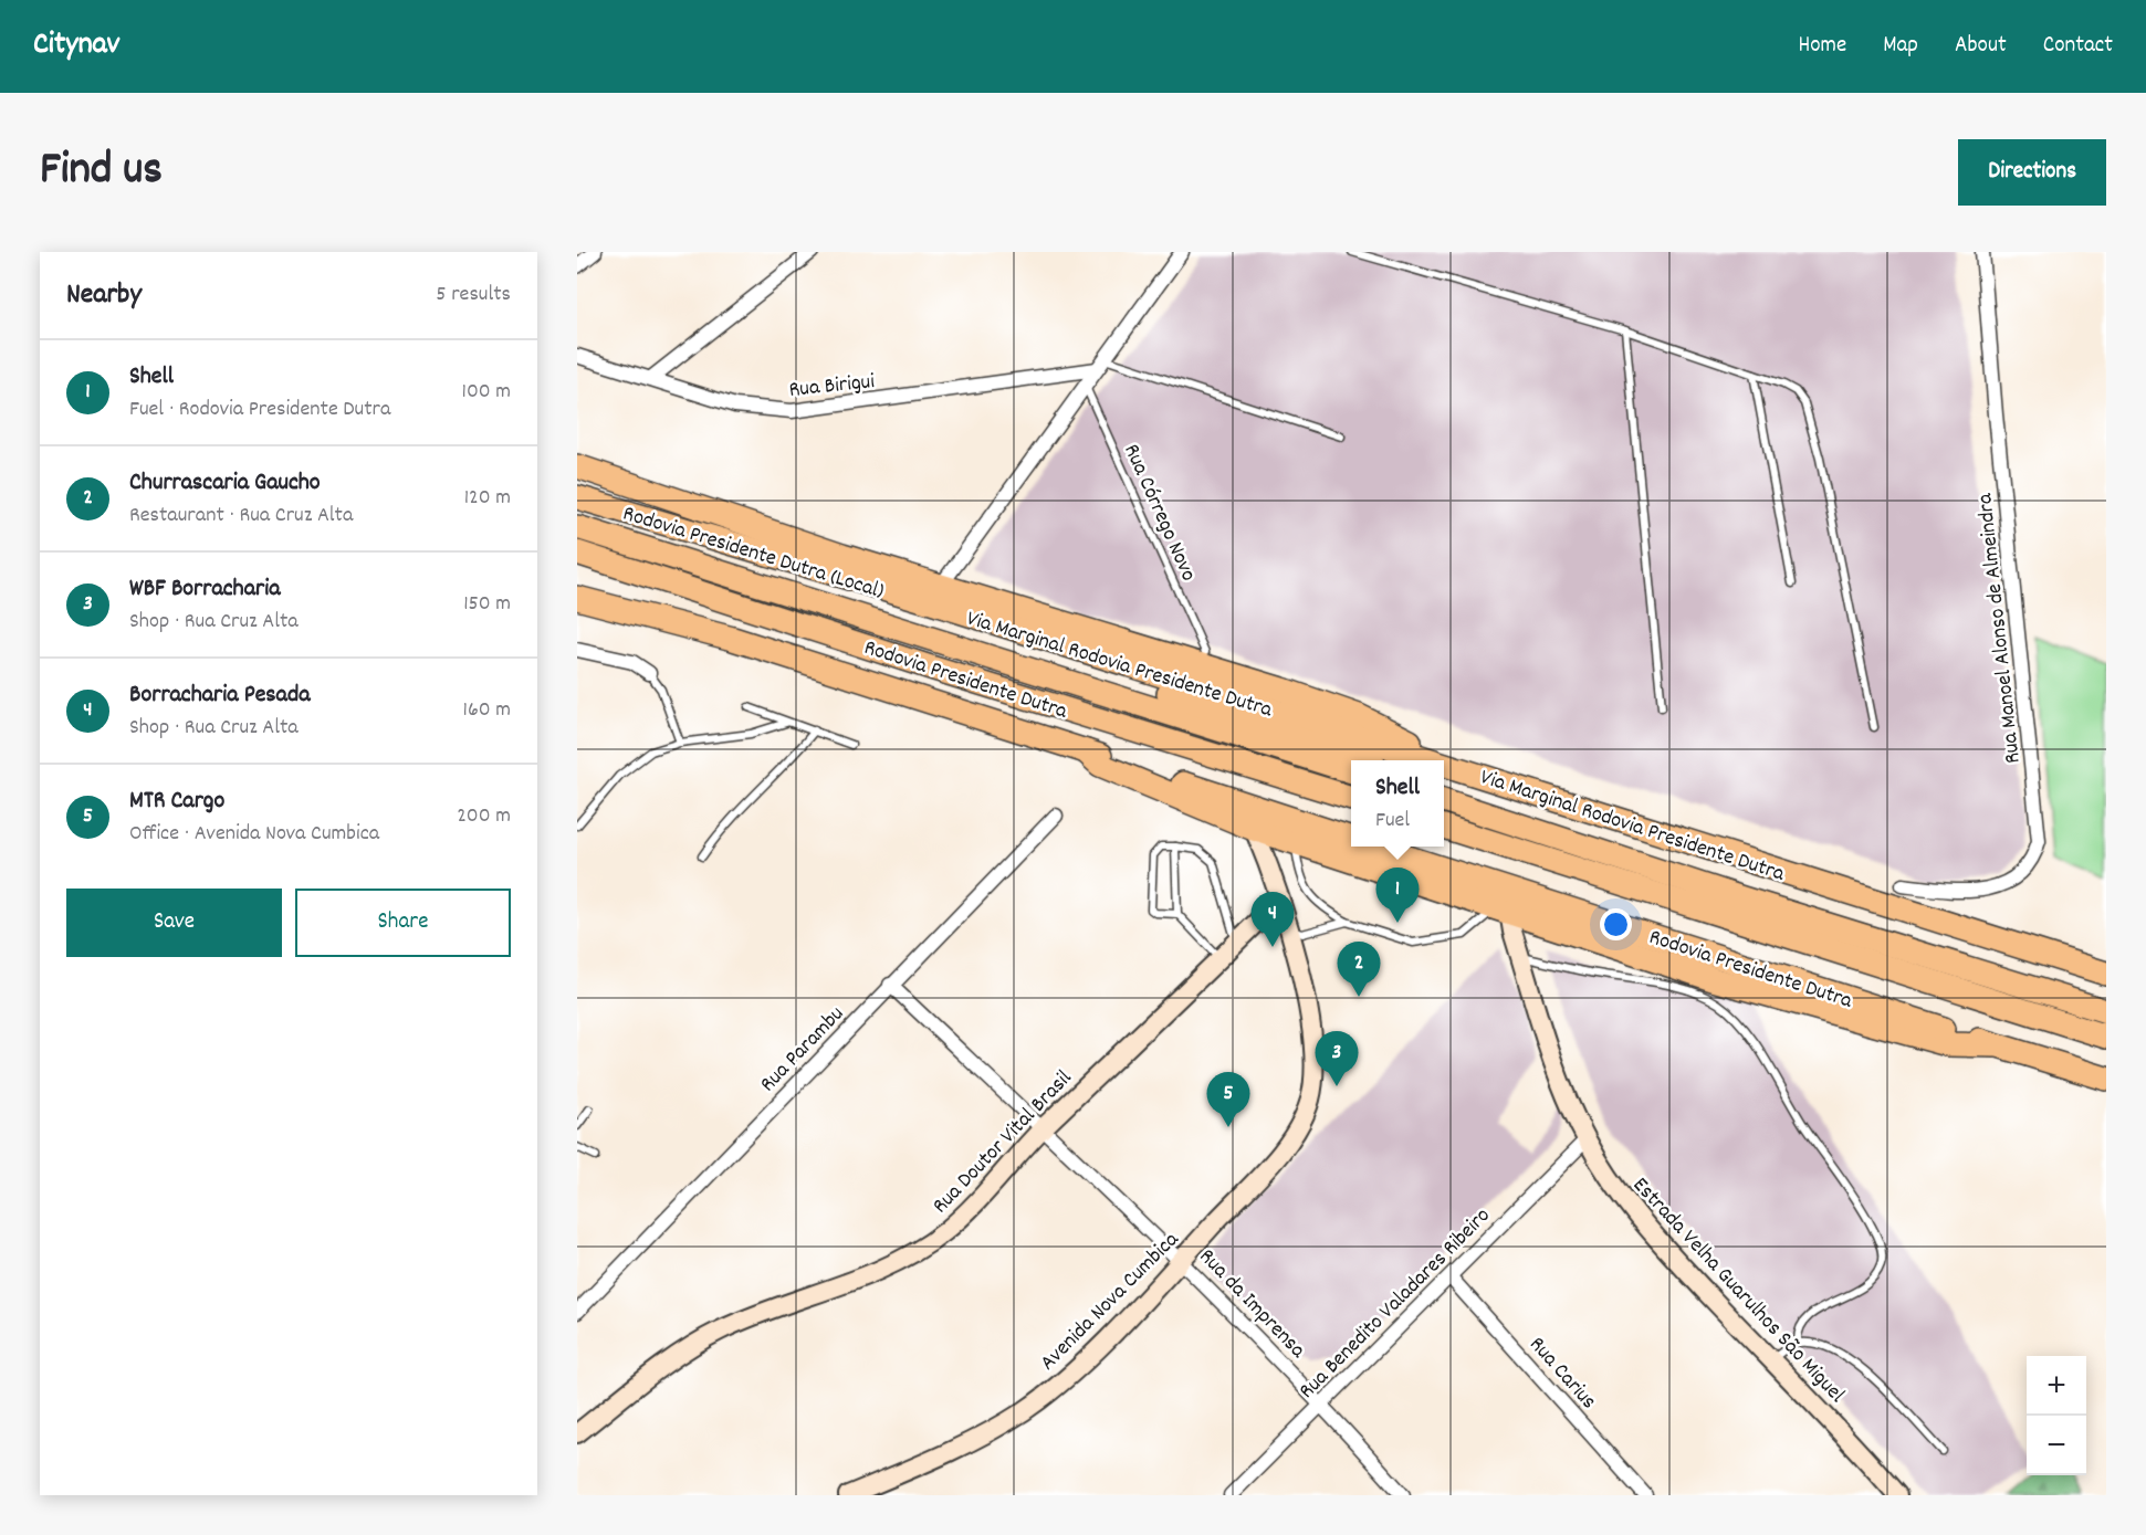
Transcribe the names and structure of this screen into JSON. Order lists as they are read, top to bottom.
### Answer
{
  "streets": {
    "highway": ["Rodovia Presidente Dutra (Local)", "Via Marginal Rodovia Presidente Dutra", "Rodovia Presidente Dutra"],
    "street": [
      "Rua Birigui",
      "Rua Manoel Alonso de Almeindra",
      "Rua Parambu",
      "Rua Doutor Vital Brasil",
      "Estrada Velha Guarulhos São Miguel",
      "Avenida Nova Cumbica",
      "Rua da Imprensa",
      "Rua Benedito Valadares Ribeiro",
      "Rua Carius"
    ],
    "lane": ["Rua Córrego Novo"]
  },
  "crossings": [
    ["Rodovia Presidente Dutra (Local)", "Via Marginal Rodovia Presidente Dutra"],
    ["Rua Parambu", "Rua da Imprensa"],
    ["Rua Doutor Vital Brasil", "Avenida Nova Cumbica"],
    ["Rua Doutor Vital Brasil", "Rua da Imprensa"],
    ["Estrada Velha Guarulhos São Miguel", "Rua Benedito Valadares Ribeiro"],
    ["Avenida Nova Cumbica", "Rua da Imprensa"],
    ["Rua da Imprensa", "Rua Benedito Valadares Ribeiro"],
    ["Rua Benedito Valadares Ribeiro", "Rua Carius"]
  ],
  "page": {
    "header": "Citynav",
    "nav": [
      "Home",
      "Map",
      "About",
      "Contact"
    ],
    "title": "Find us",
    "buttons": [
      "Directions",
      ["Save", "Share"]
    ],
    "heading": ["Nearby", "5 results"],
    "list": [
      {
        "mark": "1",
        "name": "Shell",
        "note": "Fuel · Rodovia Presidente Dutra",
        "value": "100 m"
      },
      {
        "mark": "2",
        "name": "Churrascaria Gaucho",
        "note": "Restaurant · Rua Cruz Alta",
        "value": "120 m"
      },
      {
        "mark": "3",
        "name": "WBF Borracharia",
        "note": "Shop · Rua Cruz Alta",
        "value": "150 m"
      },
      {
        "mark": "4",
        "name": "Borracharia Pesada",
        "note": "Shop · Rua Cruz Alta",
        "value": "160 m"
      },
      {
        "mark": "5",
        "name": "MTR Cargo",
        "note": "Office · Avenida Nova Cumbica",
        "value": "200 m"
      }
    ],
    "popup": ["Shell", "Fuel"],
    "pins": [
      "1",
      "4",
      "2",
      "3",
      "5"
    ],
    "map_buttons": ["+", "−"]
  }
}
